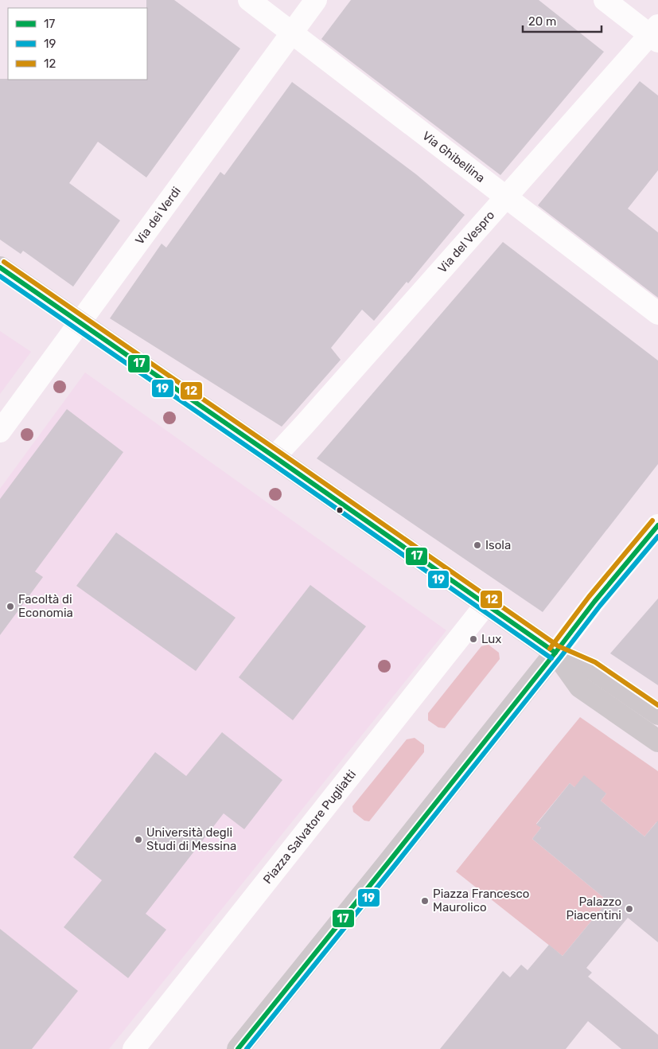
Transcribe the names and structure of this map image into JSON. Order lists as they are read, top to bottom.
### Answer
{
  "streets": {
    "street": [
      "Via Ghibellina",
      "Via dei Verdi",
      "Via del Vespro",
      "Piazza Salvatore Pugliatti"
    ]
  },
  "crossings": [
    ["Via Ghibellina", "Via dei Verdi"],
    ["Via Ghibellina", "Via del Vespro"]
  ],
  "places": [
    "Isola",
    "Facoltà di Economia",
    "Lux",
    "Università degli Studi di Messina",
    "Piazza Francesco Maurolico",
    "Palazzo Piacentini"
  ],
  "lines": ["transit line 12", "transit line 17", "transit line 19"],
  "legend": ["17", "19", "12"],
  "scale_bar": "20 m"
}
